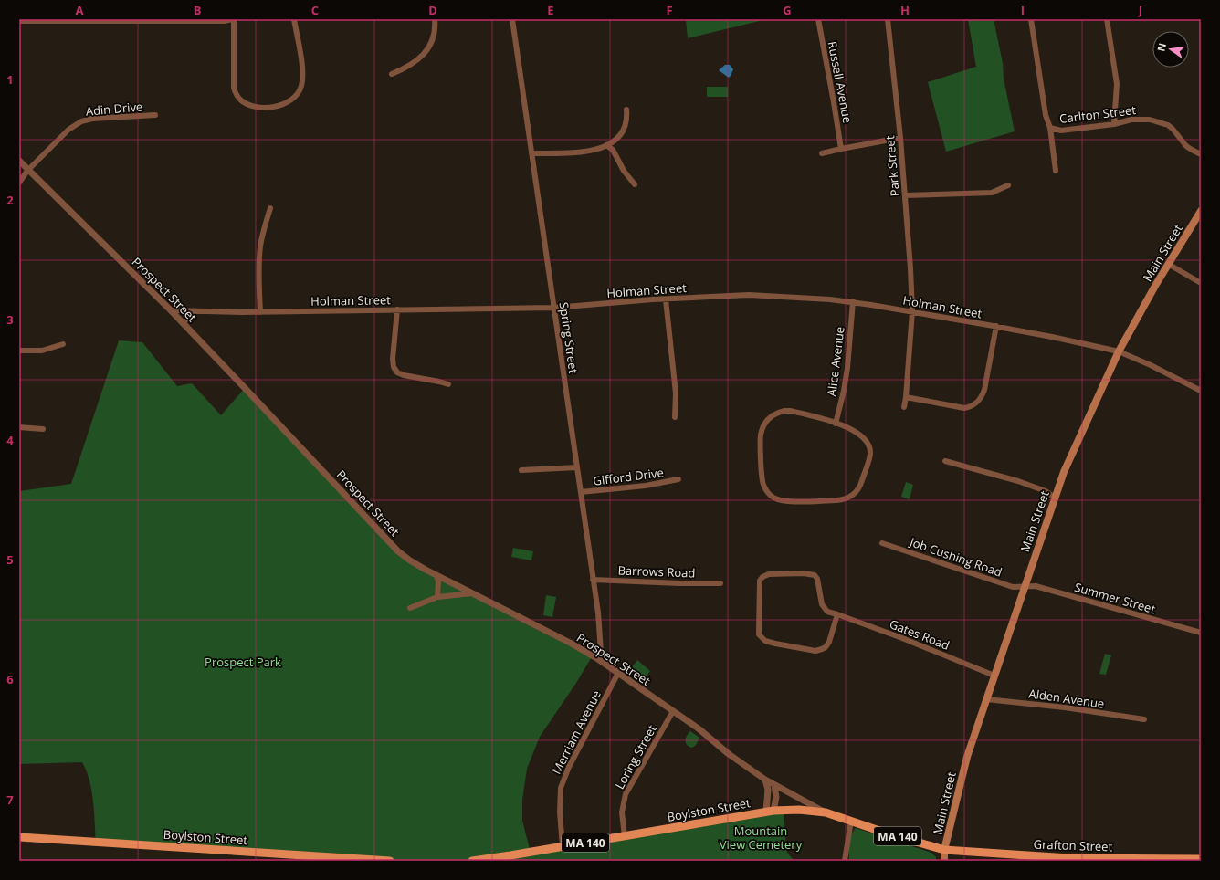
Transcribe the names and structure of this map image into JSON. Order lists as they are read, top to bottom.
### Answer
{
  "streets": {
    "main road": [
      "Main Street",
      "Boylston Street",
      "MA 140",
      "Grafton Street"
    ],
    "street": [
      "Russell Avenue",
      "Adin Drive",
      "Carlton Street",
      "Park Street",
      "Prospect Street",
      "Holman Street",
      "Spring Street",
      "Alice Avenue",
      "Gifford Drive",
      "Job Cushing Road",
      "Barrows Road",
      "Summer Street",
      "Gates Road",
      "Alden Avenue",
      "Merriam Avenue",
      "Loring Street"
    ]
  },
  "crossings": [
    ["Adin Drive", "Prospect Street"],
    ["Park Street", "Holman Street"],
    ["Main Street", "Holman Street"],
    ["Main Street", "Job Cushing Road"],
    ["Main Street", "Summer Street"],
    ["Main Street", "Gates Road"],
    ["Main Street", "Alden Avenue"],
    ["Main Street", "Boylston Street"],
    ["Main Street", "Grafton Street"],
    ["Prospect Street", "Holman Street"],
    ["Prospect Street", "Spring Street"],
    ["Prospect Street", "Merriam Avenue"],
    ["Prospect Street", "Loring Street"],
    ["Prospect Street", "Boylston Street"],
    ["Holman Street", "Spring Street"],
    ["Holman Street", "Alice Avenue"],
    ["Spring Street", "Gifford Drive"],
    ["Spring Street", "Barrows Road"],
    ["Job Cushing Road", "Summer Street"],
    ["Merriam Avenue", "Boylston Street"],
    ["Loring Street", "Boylston Street"],
    ["Boylston Street", "Grafton Street"]
  ],
  "parks": ["Prospect Park", "Mountain View Cemetery"],
  "north": "left",
  "grid": {
    "columns": [
      "A",
      "B",
      "C",
      "D",
      "E",
      "F",
      "G",
      "H",
      "I",
      "J"
    ],
    "rows": [
      "1",
      "2",
      "3",
      "4",
      "5",
      "6",
      "7"
    ]
  }
}
